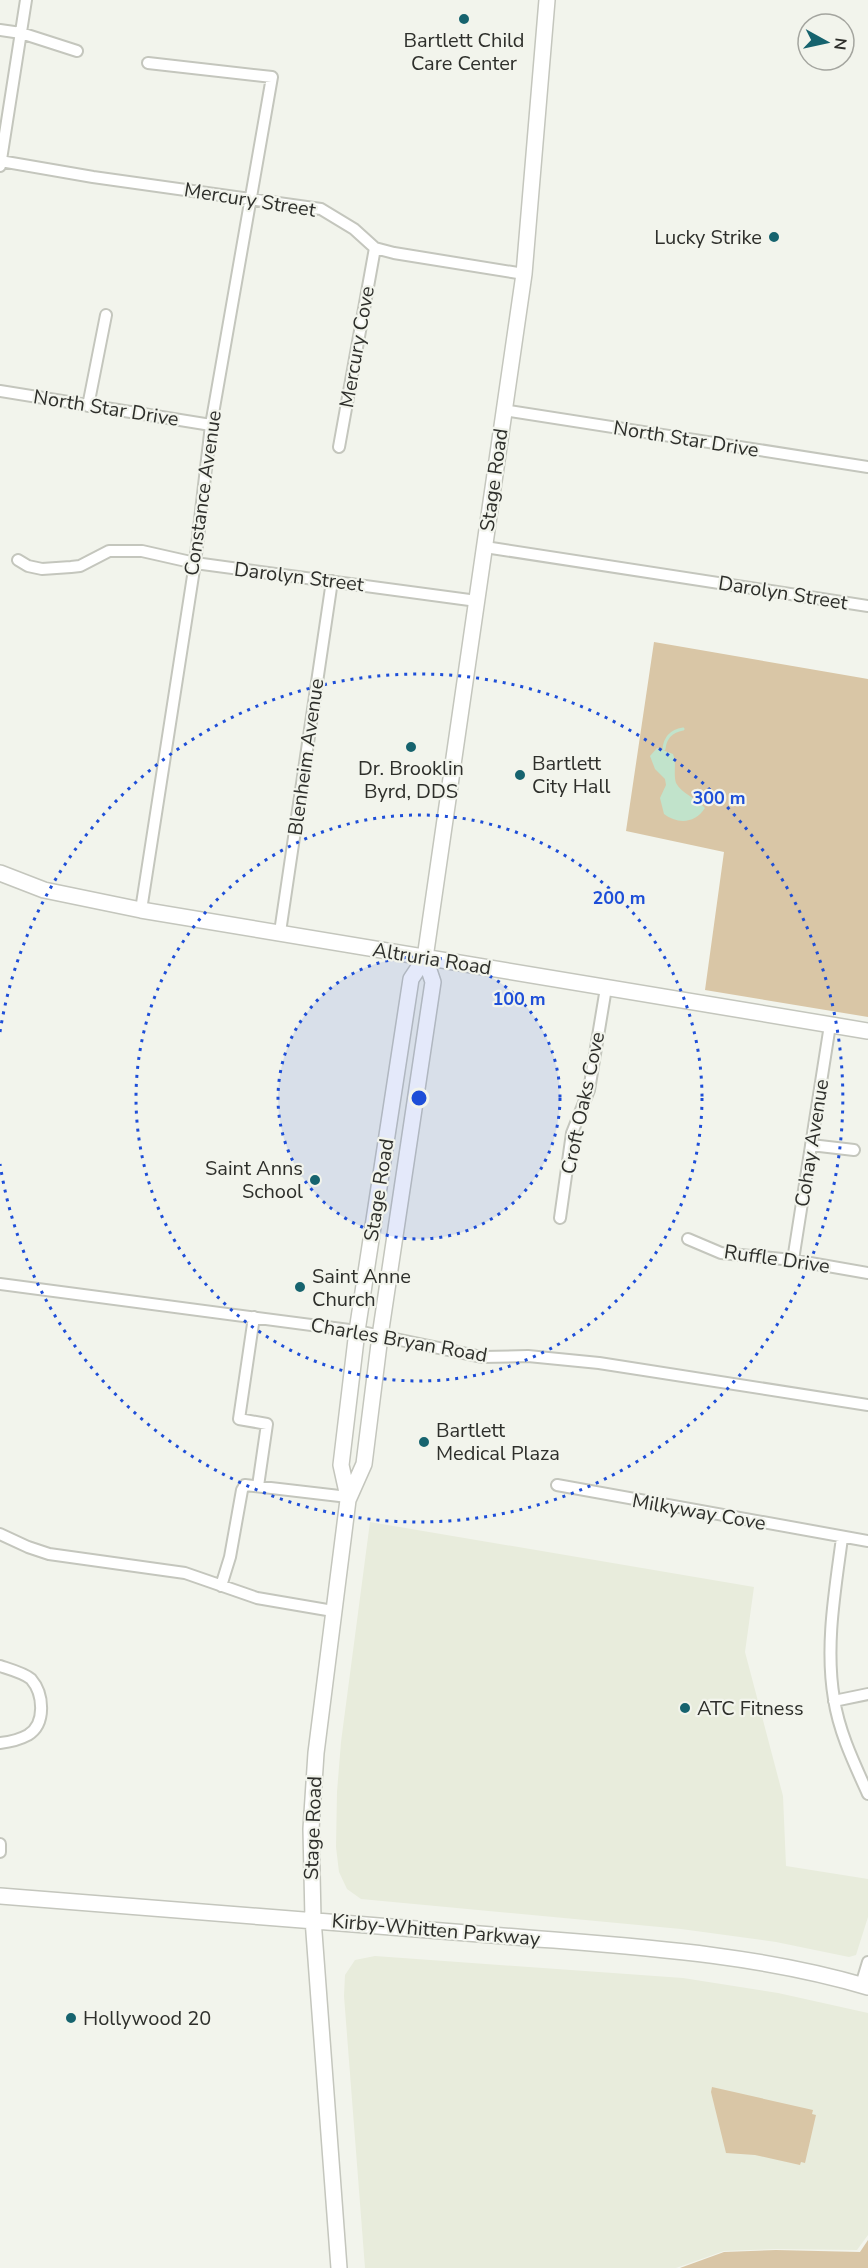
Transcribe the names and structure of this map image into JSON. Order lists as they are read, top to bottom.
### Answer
{
  "streets": {
    "main road": ["Stage Road", "Altruria Road", "Kirby-Whitten Parkway"],
    "street": [
      "Mercury Street",
      "Mercury Cove",
      "North Star Drive",
      "Constance Avenue",
      "Darolyn Street",
      "Blenheim Avenue",
      "Croft Oaks Cove",
      "Cohay Avenue",
      "Ruffle Drive",
      "Charles Bryan Road",
      "Milkyway Cove"
    ]
  },
  "crossings": [
    ["Mercury Street", "Mercury Cove"],
    ["Mercury Street", "Stage Road"],
    ["Mercury Street", "Constance Avenue"],
    ["North Star Drive", "Stage Road"],
    ["North Star Drive", "Constance Avenue"],
    ["Stage Road", "Darolyn Street"],
    ["Stage Road", "Altruria Road"],
    ["Stage Road", "Charles Bryan Road"],
    ["Stage Road", "Kirby-Whitten Parkway"],
    ["Constance Avenue", "Darolyn Street"],
    ["Constance Avenue", "Altruria Road"],
    ["Darolyn Street", "Blenheim Avenue"],
    ["Blenheim Avenue", "Altruria Road"],
    ["Altruria Road", "Croft Oaks Cove"],
    ["Altruria Road", "Cohay Avenue"],
    ["Cohay Avenue", "Ruffle Drive"]
  ],
  "places": [
    "Bartlett Child Care Center",
    "Lucky Strike",
    "Dr. Brooklin Byrd, DDS",
    "Bartlett City Hall",
    "Saint Anns School",
    "Saint Anne Church",
    "Bartlett Medical Plaza",
    "ATC Fitness",
    "Hollywood 20"
  ],
  "north": "right",
  "rings": ["300 m", "200 m", "100 m"]
}
